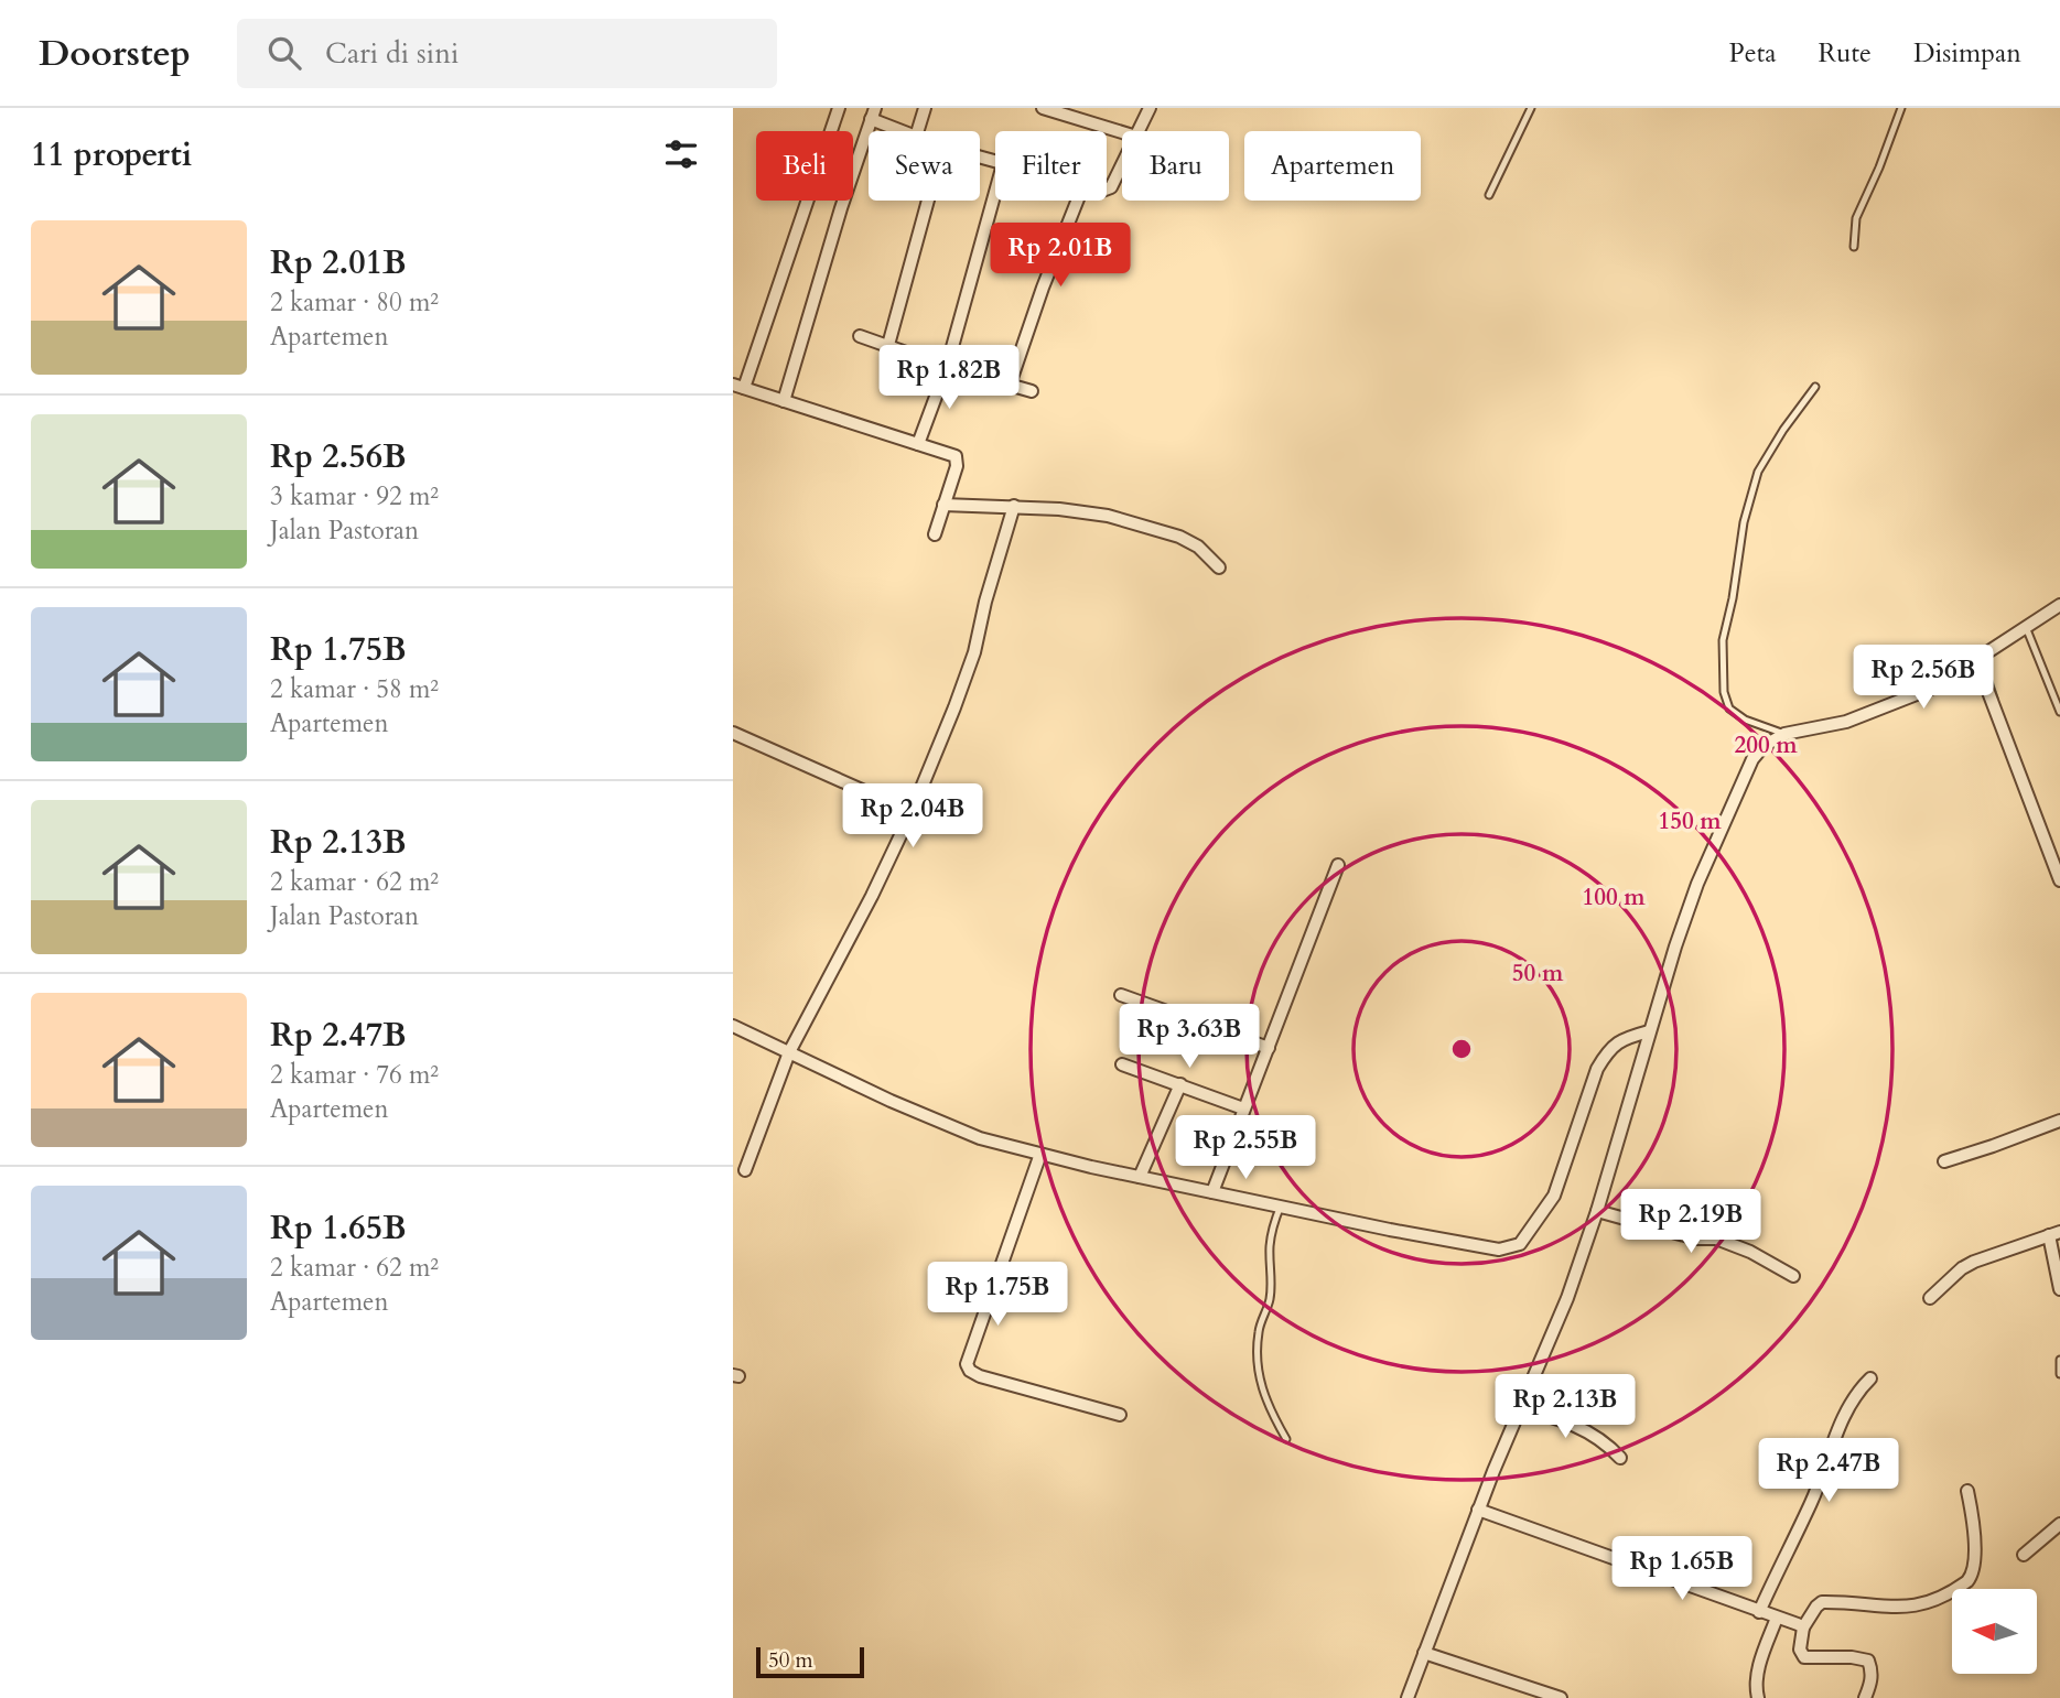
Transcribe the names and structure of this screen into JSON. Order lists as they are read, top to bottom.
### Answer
{
  "scale_bar": "50 m",
  "north": "left",
  "page": {
    "header": "Doorstep",
    "search": "Cari di sini",
    "nav": ["Peta", "Rute", "Disimpan"],
    "heading": "11 properti",
    "chip": [
      "Beli",
      "Sewa",
      "Filter",
      "Baru",
      "Apartemen"
    ],
    "list": [
      {
        "name": "Rp 2.01B",
        "note": "2 kamar · 80 m² · Apartemen"
      },
      {
        "name": "Rp 2.56B",
        "note": "3 kamar · 92 m² · Jalan Pastoran"
      },
      {
        "name": "Rp 1.75B",
        "note": "2 kamar · 58 m² · Apartemen"
      },
      {
        "name": "Rp 2.13B",
        "note": "2 kamar · 62 m² · Jalan Pastoran"
      },
      {
        "name": "Rp 2.47B",
        "note": "2 kamar · 76 m² · Apartemen"
      },
      {
        "name": "Rp 1.65B",
        "note": "2 kamar · 62 m² · Apartemen"
      }
    ],
    "price": [
      "Rp 2.01B",
      "Rp 1.82B",
      "Rp 2.56B",
      "Rp 2.04B",
      "Rp 3.63B",
      "Rp 2.55B",
      "Rp 2.19B",
      "Rp 1.75B",
      "Rp 2.13B",
      "Rp 2.47B",
      "Rp 1.65B"
    ],
    "scale": "50 m"
  },
  "rings": [
    "200 m",
    "150 m",
    "100 m",
    "50 m"
  ]
}
